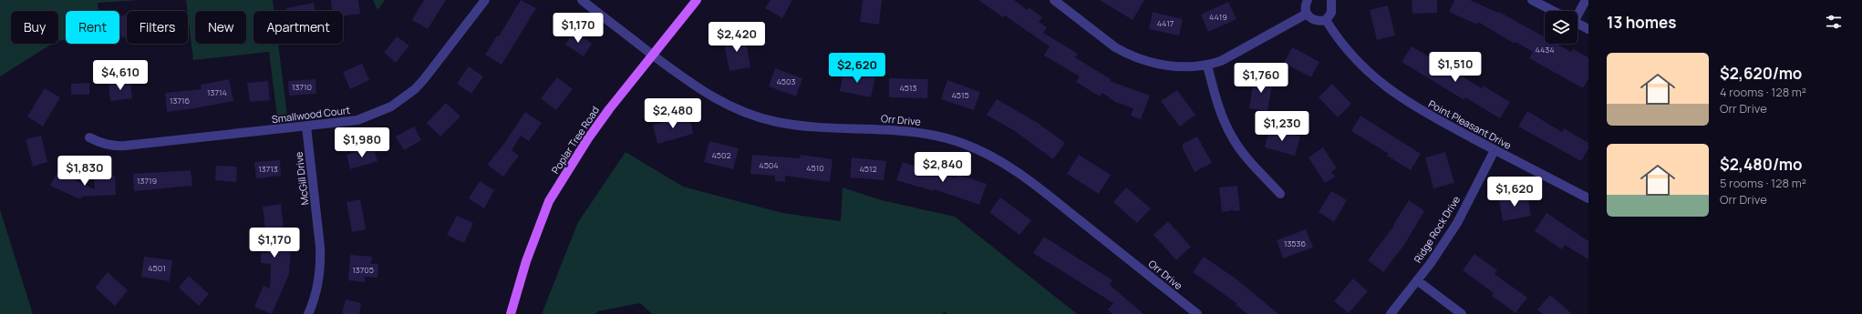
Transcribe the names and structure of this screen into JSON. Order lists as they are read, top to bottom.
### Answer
{
  "streets": {
    "main road": ["Poplar Tree Road"],
    "street": [
      "Smallwood Court",
      "Orr Drive",
      "Point Pleasant Drive",
      "McGill Drive",
      "Ridge Rock Drive"
    ]
  },
  "crossings": [
    ["Smallwood Court", "McGill Drive"],
    ["Orr Drive", "Poplar Tree Road"],
    ["Point Pleasant Drive", "Ridge Rock Drive"]
  ],
  "house_numbers": [
    "4419",
    "4417",
    "4434",
    "4503",
    "13710",
    "4513",
    "13714",
    "4515",
    "13716",
    "4502",
    "4504",
    "4510",
    "13713",
    "4512",
    "13719",
    "13536",
    "4501",
    "13705"
  ],
  "page": {
    "heading": "13 homes",
    "chip": [
      "Buy",
      "Rent",
      "Filters",
      "New",
      "Apartment"
    ],
    "price": [
      "$1,170",
      "$2,420",
      "$1,510",
      "$2,620",
      "$4,610",
      "$1,760",
      "$2,480",
      "$1,230",
      "$1,980",
      "$2,840",
      "$1,830",
      "$1,620",
      "$1,170"
    ],
    "list": [
      {
        "name": "$2,620/mo",
        "note": "4 rooms · 128 m² · Orr Drive"
      },
      {
        "name": "$2,480/mo",
        "note": "5 rooms · 128 m² · Orr Drive"
      }
    ]
  }
}
